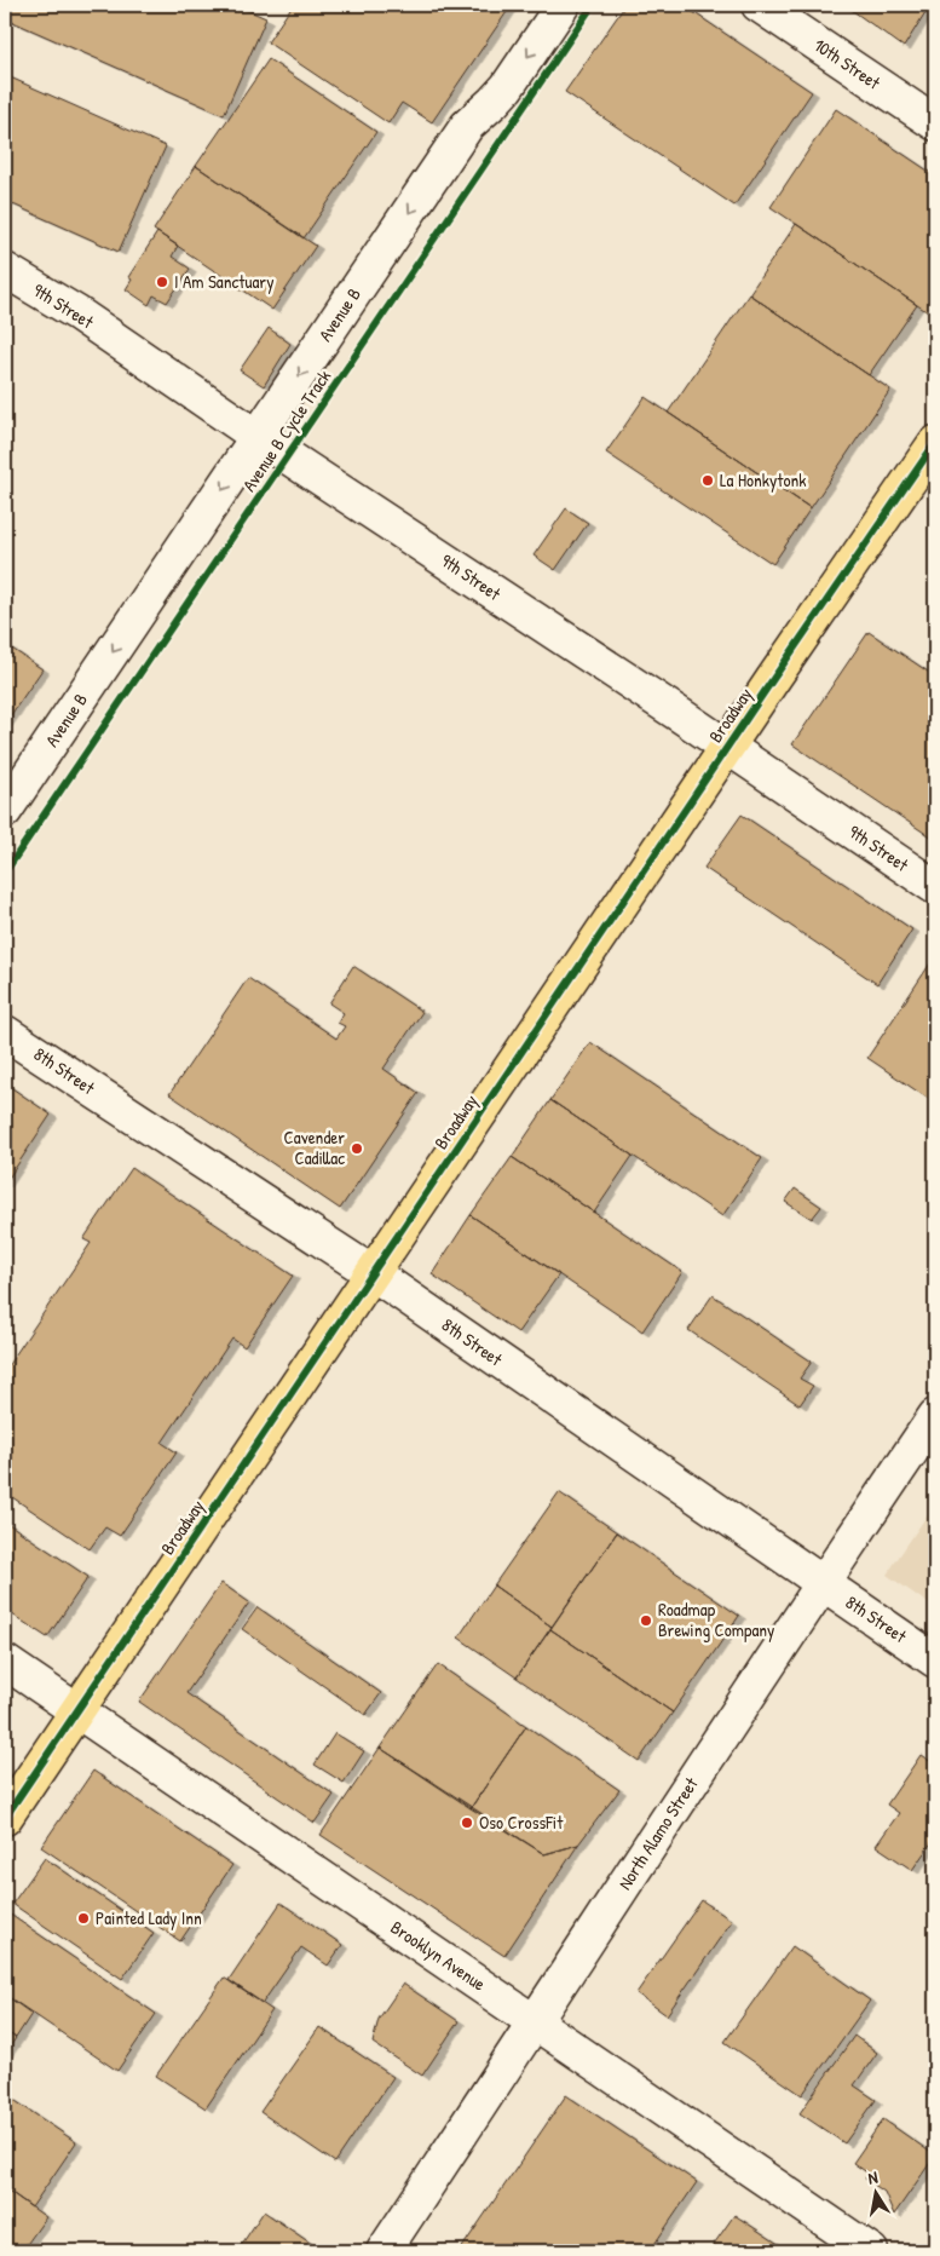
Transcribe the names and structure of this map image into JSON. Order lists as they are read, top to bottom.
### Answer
{
  "streets": {
    "main road": ["Broadway"],
    "street": [
      "10th Street",
      "9th Street",
      "Avenue B",
      "8th Street",
      "North Alamo Street",
      "Brooklyn Avenue"
    ],
    "cycle path": ["Avenue B Cycle Track"]
  },
  "crossings": [
    ["9th Street", "Avenue B"],
    ["9th Street", "Broadway"],
    ["Broadway", "8th Street"],
    ["Broadway", "Brooklyn Avenue"],
    ["8th Street", "North Alamo Street"],
    ["North Alamo Street", "Brooklyn Avenue"]
  ],
  "one_way": ["Avenue B"],
  "places": [
    "I Am Sanctuary",
    "La Honkytonk",
    "Cavender Cadillac",
    "Roadmap Brewing Company",
    "Oso CrossFit",
    "Painted Lady Inn"
  ],
  "north": "top"
}
